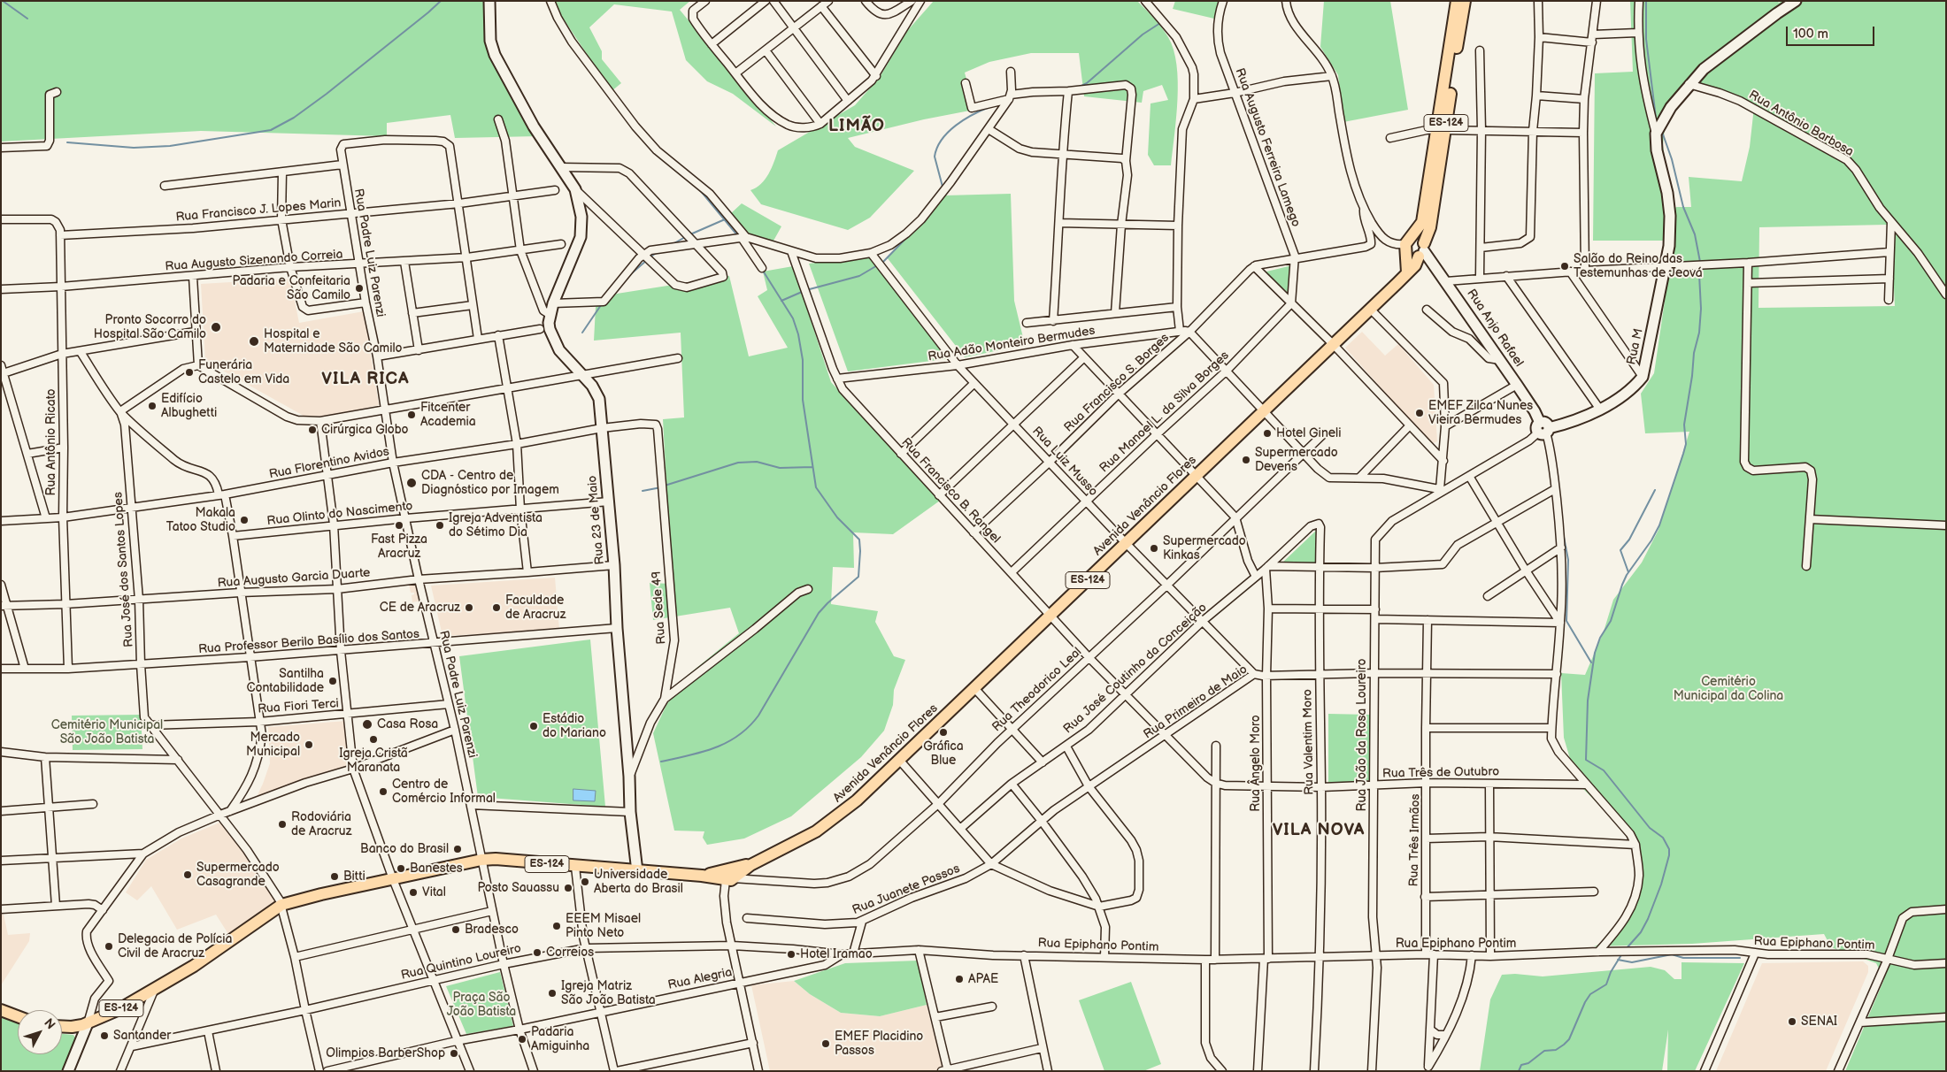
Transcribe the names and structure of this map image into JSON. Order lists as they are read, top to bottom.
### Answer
{
  "streets": {
    "main road": ["ES-124", "Avenida Venâncio Flores"],
    "street": [
      "Rua Antônio Barbosa",
      "Rua Augusto Ferreira Lamego",
      "Rua Francisco J. Lopes Marin",
      "Rua Padre Luiz Parenzi",
      "Rua Augusto Sizenando Correia",
      "Rua Anjo Rafael",
      "Rua Adão Monteiro Bermudes",
      "Rua M",
      "Rua Francisco S. Borges",
      "Rua Manoel L. da Silva Borges",
      "Rua Antônio Ricato",
      "Rua Luiz Musso",
      "Rua Florentino Avidos",
      "Rua Francisco B. Rangel",
      "Rua Olinto do Nascimento",
      "Rua 23 de Maio",
      "Rua José dos Santos Lopes",
      "Rua Augusto Garcia Duarte",
      "Rua Sede 49",
      "Rua Professor Berilo Basílio dos Santos",
      "Rua José Coutinho da Conceição",
      "Rua Theodorico Leal",
      "Rua Primeiro de Maio",
      "Rua Fiori Terci",
      "Rua João da Rosa Loureiro",
      "Rua Valentim Moro",
      "Rua Ângelo Moro",
      "Rua Três de Outubro",
      "Rua Três Irmãos",
      "Rua Juanete Passos",
      "Rua Epiphano Pontim",
      "Rua Quintino Loureiro",
      "Rua Alegria"
    ]
  },
  "crossings": [
    ["ES-124", "Avenida Venâncio Flores"],
    ["Rua Augusto Ferreira Lamego", "Rua Manoel L. da Silva Borges"],
    ["Rua Francisco J. Lopes Marin", "Rua Padre Luiz Parenzi"],
    ["Rua Francisco J. Lopes Marin", "Rua Antônio Ricato"],
    ["Rua Padre Luiz Parenzi", "Rua Augusto Sizenando Correia"],
    ["Rua Padre Luiz Parenzi", "Rua Florentino Avidos"],
    ["Rua Padre Luiz Parenzi", "Avenida Venâncio Flores"],
    ["Rua Padre Luiz Parenzi", "Rua Olinto do Nascimento"],
    ["Rua Padre Luiz Parenzi", "Rua Augusto Garcia Duarte"],
    ["Rua Padre Luiz Parenzi", "Rua Professor Berilo Basílio dos Santos"],
    ["Rua Padre Luiz Parenzi", "Rua Fiori Terci"],
    ["Rua Padre Luiz Parenzi", "Rua Quintino Loureiro"],
    ["Rua Padre Luiz Parenzi", "Rua Alegria"],
    ["Rua Augusto Sizenando Correia", "Rua Antônio Ricato"],
    ["Rua Anjo Rafael", "Rua M"],
    ["Rua Anjo Rafael", "Avenida Venâncio Flores"],
    ["Rua Anjo Rafael", "Rua Primeiro de Maio"],
    ["Rua Anjo Rafael", "Rua João da Rosa Loureiro"],
    ["Rua Anjo Rafael", "Rua Três de Outubro"],
    ["Rua Adão Monteiro Bermudes", "Rua Francisco S. Borges"],
    ["Rua Adão Monteiro Bermudes", "Rua Luiz Musso"],
    ["Rua Adão Monteiro Bermudes", "Rua Francisco B. Rangel"],
    ["Rua M", "Rua João da Rosa Loureiro"],
    ["Rua Francisco S. Borges", "Rua Luiz Musso"],
    ["Rua Francisco S. Borges", "Rua Francisco B. Rangel"],
    ["Rua Manoel L. da Silva Borges", "Rua Luiz Musso"],
    ["Rua Manoel L. da Silva Borges", "Rua Francisco B. Rangel"],
    ["Rua Antônio Ricato", "Rua Florentino Avidos"],
    ["Rua Antônio Ricato", "Rua Augusto Garcia Duarte"],
    ["Rua Antônio Ricato", "Rua Professor Berilo Basílio dos Santos"],
    ["Rua Luiz Musso", "Avenida Venâncio Flores"],
    ["Rua Luiz Musso", "Rua José Coutinho da Conceição"],
    ["Rua Luiz Musso", "Rua Theodorico Leal"],
    ["Rua Luiz Musso", "Rua Primeiro de Maio"],
    ["Rua Florentino Avidos", "Rua 23 de Maio"],
    ["Rua Florentino Avidos", "Rua José dos Santos Lopes"],
    ["Rua Florentino Avidos", "Rua Sede 49"],
    ["Rua Francisco B. Rangel", "Avenida Venâncio Flores"],
    ["Rua Francisco B. Rangel", "Rua José Coutinho da Conceição"],
    ["Rua Francisco B. Rangel", "Rua Theodorico Leal"],
    ["Rua Francisco B. Rangel", "Rua Primeiro de Maio"],
    ["Rua Francisco B. Rangel", "Rua Três de Outubro"],
    ["Avenida Venâncio Flores", "Rua 23 de Maio"],
    ["Avenida Venâncio Flores", "Rua Theodorico Leal"],
    ["Rua Olinto do Nascimento", "Rua 23 de Maio"],
    ["Rua 23 de Maio", "Rua Augusto Garcia Duarte"],
    ["Rua 23 de Maio", "Rua Sede 49"],
    ["Rua 23 de Maio", "Rua Professor Berilo Basílio dos Santos"],
    ["Rua José dos Santos Lopes", "Rua Augusto Garcia Duarte"],
    ["Rua José dos Santos Lopes", "Rua Professor Berilo Basílio dos Santos"],
    ["Rua José dos Santos Lopes", "Rua Fiori Terci"],
    ["Rua José Coutinho da Conceição", "Rua Valentim Moro"],
    ["Rua José Coutinho da Conceição", "Rua Ângelo Moro"],
    ["Rua Primeiro de Maio", "Rua João da Rosa Loureiro"],
    ["Rua Primeiro de Maio", "Rua Valentim Moro"],
    ["Rua Primeiro de Maio", "Rua Ângelo Moro"],
    ["Rua Primeiro de Maio", "Rua Três Irmãos"],
    ["Rua Primeiro de Maio", "Rua Juanete Passos"],
    ["Rua João da Rosa Loureiro", "Rua Três de Outubro"],
    ["Rua João da Rosa Loureiro", "Rua Epiphano Pontim"],
    ["Rua Valentim Moro", "Rua Três de Outubro"],
    ["Rua Valentim Moro", "Rua Epiphano Pontim"],
    ["Rua Ângelo Moro", "Rua Três de Outubro"],
    ["Rua Ângelo Moro", "Rua Epiphano Pontim"],
    ["Rua Três de Outubro", "Rua Três Irmãos"],
    ["Rua Três Irmãos", "Rua Epiphano Pontim"],
    ["Rua Epiphano Pontim", "Rua Quintino Loureiro"],
    ["Rua Quintino Loureiro", "Rua Alegria"]
  ],
  "districts": ["LIMÃO", "VILA RICA", "VILA NOVA"],
  "parks": ["Cemitério Municipal da Colina", "Cemitério Municipal São João Batista", "Praça São João Batista"],
  "places": [
    "Salão do Reino das Testemunhas de Jeová",
    "Padaria e Confeitaria São Camilo",
    "Pronto Socorro do Hospital São Camilo",
    "Hospital e Maternidade São Camilo",
    "Funerária Castelo em Vida",
    "Edifício Albughetti",
    "EMEF Zilca Nunes Vieira Bermudes",
    "Fitcenter Academia",
    "Cirúrgica Globo",
    "Hotel Gineli",
    "Supermercado Devens",
    "CDA - Centro de Diagnóstico por Imagem",
    "Makala Tatoo Studio",
    "Fast Pizza Aracruz",
    "Igreja Adventista do Sétimo Dia",
    "Supermercado Kinkas",
    "CE de Aracruz",
    "Faculdade de Aracruz",
    "Santilha Contabilidade",
    "Casa Rosa",
    "Estádio do Mariano",
    "Gráfica Blue",
    "Igreja Cristã Maranata",
    "Mercado Municipal",
    "Centro de Comércio Informal",
    "Rodoviária de Aracruz",
    "Banco do Brasil",
    "Banestes",
    "Supermercado Casagrande",
    "Bitti",
    "Universidade Aberta do Brasil",
    "Posto Sauassu",
    "Vital",
    "EEEM Misael Pinto Neto",
    "Bradesco",
    "Delegacia de Polícia Civil de Aracruz",
    "Correios",
    "Hotel Iramao",
    "APAE",
    "Igreja Matriz São João Batista",
    "SENAI",
    "Santander",
    "Padaria Amiguinha",
    "EMEF Placidino Passos",
    "Olimpios BarberShop"
  ],
  "scale_bar": "100 m",
  "north": "top right"
}
